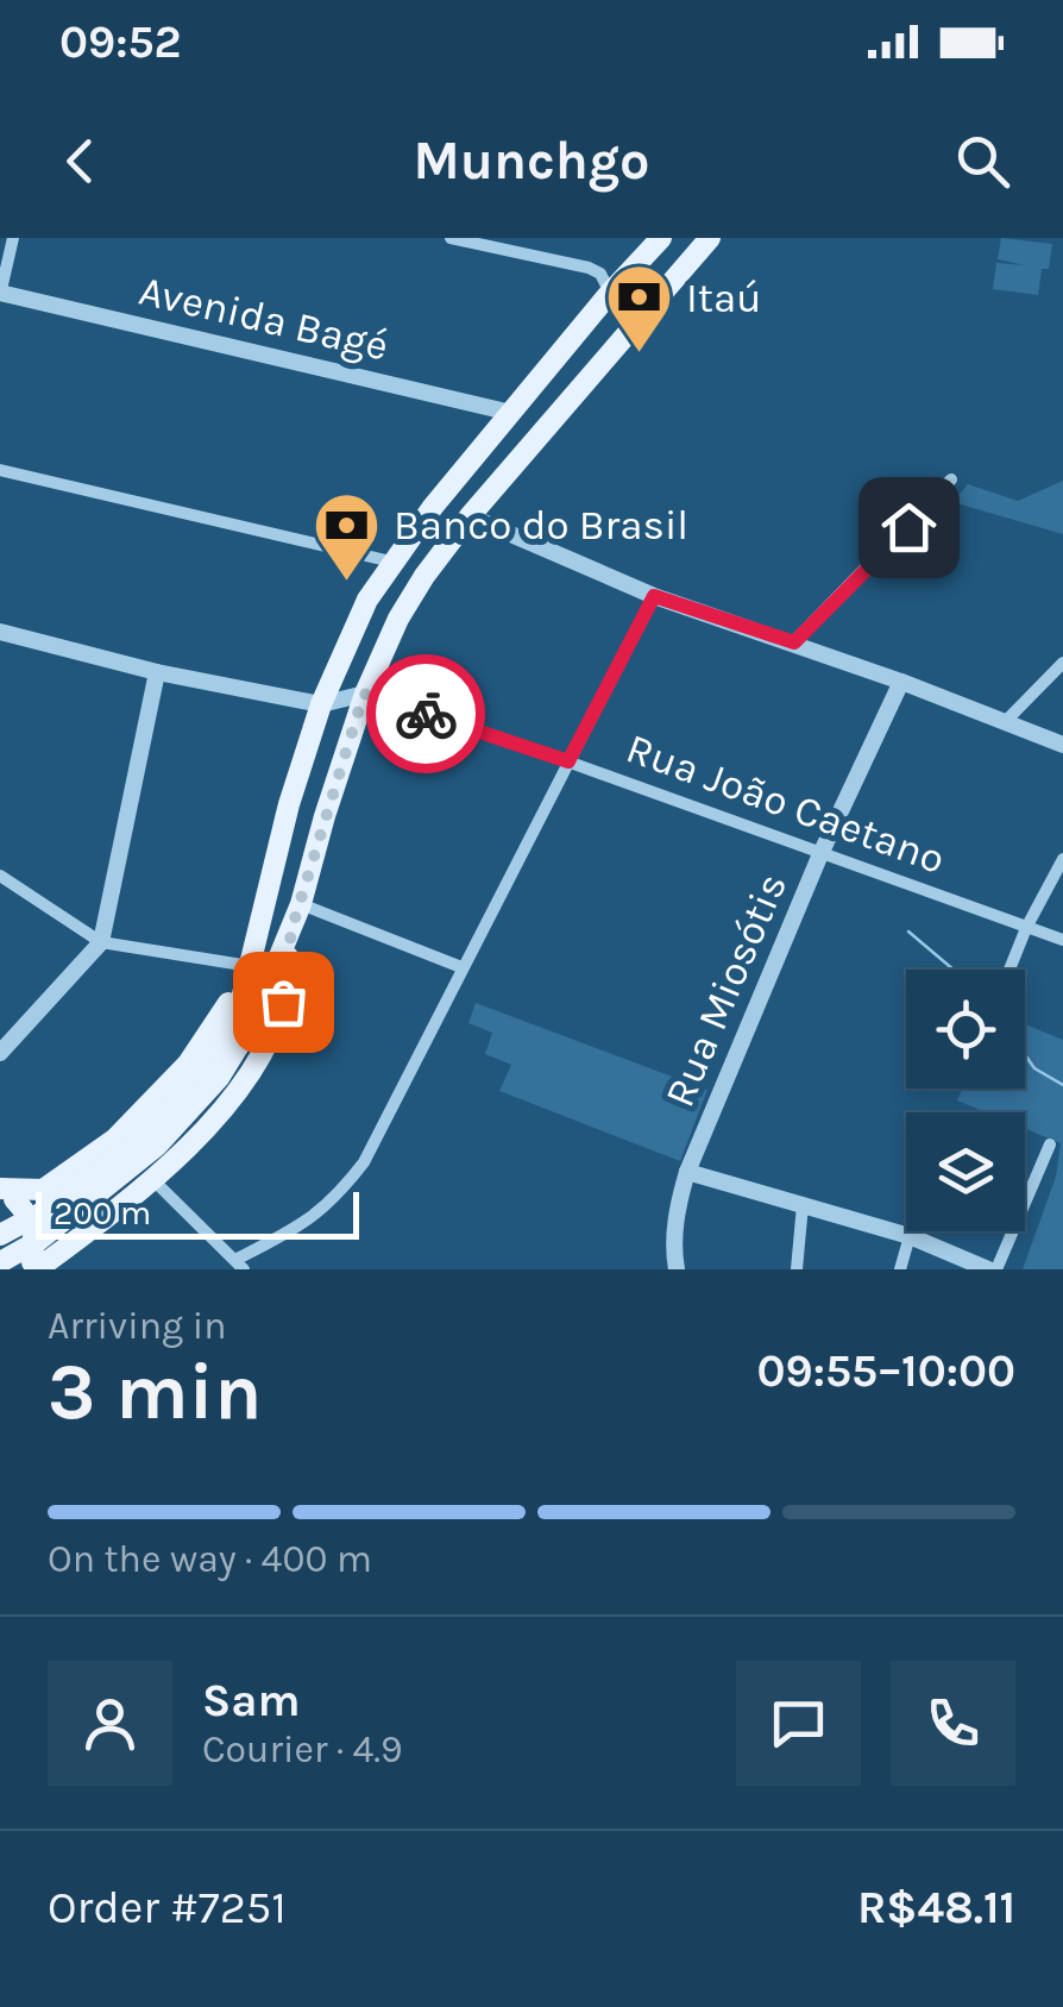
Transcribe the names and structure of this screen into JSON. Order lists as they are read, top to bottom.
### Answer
{
  "streets": {
    "street": ["Avenida Bagé", "Rua João Caetano", "Rua Miosótis"]
  },
  "crossings": [
    ["Rua João Caetano", "Rua Miosótis"]
  ],
  "places": {
    "bank": ["Itaú", "Banco do Brasil"]
  },
  "scale_bar": "200 m",
  "page": {
    "status": "09:52",
    "header": "Munchgo",
    "scale": "200 m",
    "heading": ["3 min", "Arriving in", "09:55–10:00"],
    "panel": [
      "Sam",
      "Courier · 4.9",
      "Order #7251",
      "R$48.11"
    ],
    "bar": "On the way · 400 m"
  }
}
